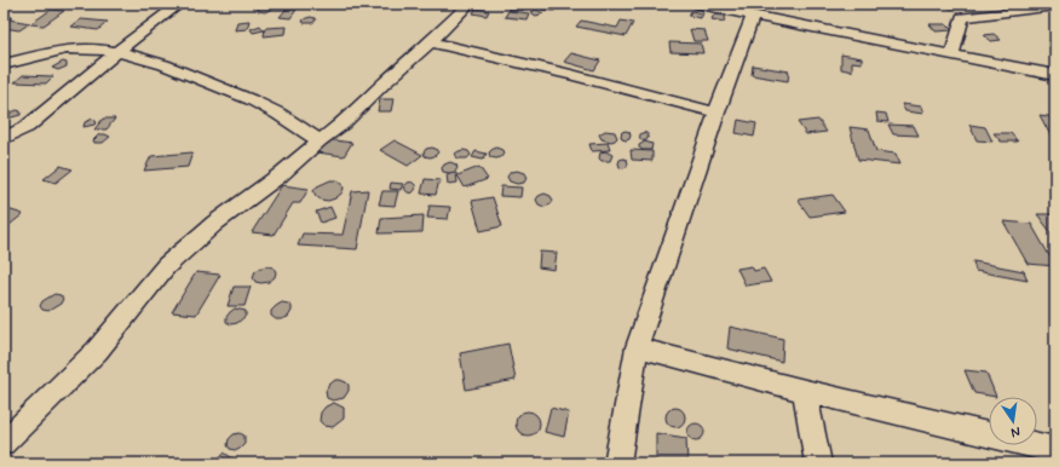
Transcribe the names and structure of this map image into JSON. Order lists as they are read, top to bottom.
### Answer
{
  "north": "bottom"
}
